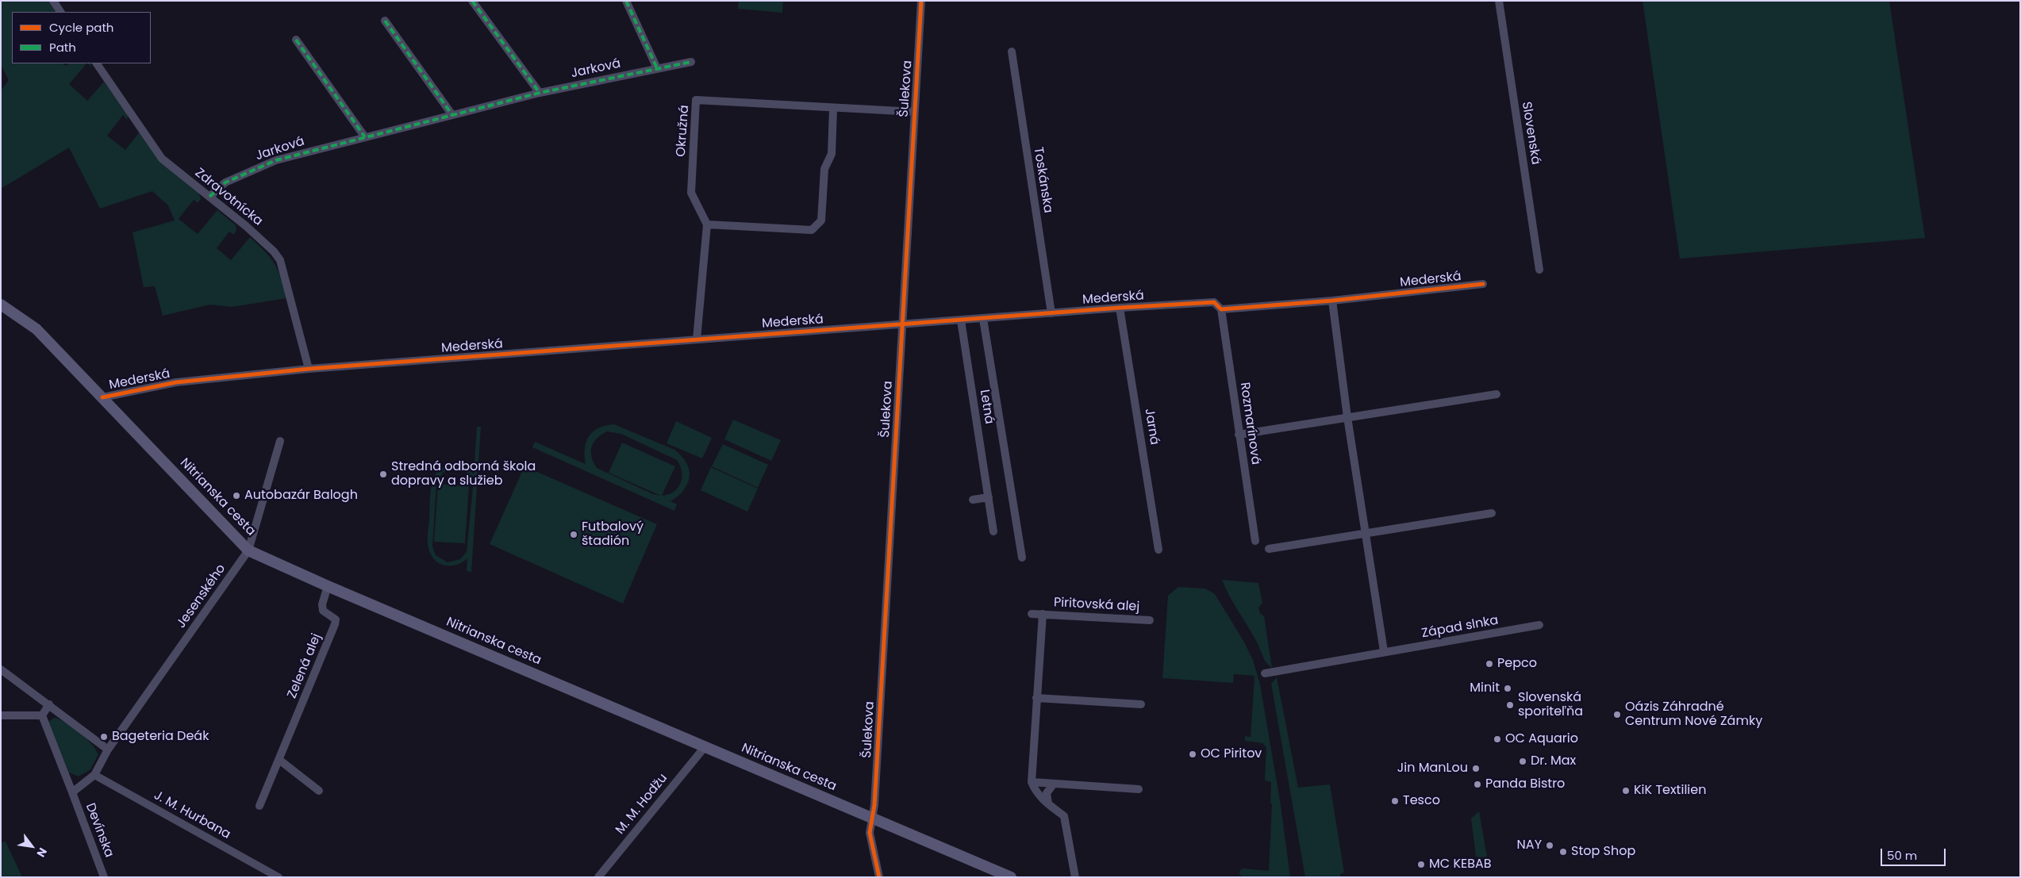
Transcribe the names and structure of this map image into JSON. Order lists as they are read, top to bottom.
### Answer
{
  "streets": {
    "main road": ["Nitrianska cesta"],
    "street": [
      "Jarková",
      "Šulekova",
      "Okružná",
      "Slovenská",
      "Toskánska",
      "Zdravotnícka",
      "Mederská",
      "Letná",
      "Rozmarínová",
      "Jarná",
      "Jesenského",
      "Piritovská alej",
      "Západ slnka",
      "Zelená alej",
      "M. M. Hodžu",
      "J. M. Hurbana",
      "Devínska"
    ]
  },
  "crossings": [
    ["Jarková", "Zdravotnícka"],
    ["Šulekova", "Okružná"],
    ["Šulekova", "Mederská"],
    ["Šulekova", "Nitrianska cesta"],
    ["Toskánska", "Mederská"],
    ["Zdravotnícka", "Mederská"],
    ["Mederská", "Letná"],
    ["Mederská", "Rozmarínová"],
    ["Mederská", "Jarná"],
    ["Mederská", "Nitrianska cesta"],
    ["Nitrianska cesta", "Jesenského"],
    ["Nitrianska cesta", "Zelená alej"],
    ["Nitrianska cesta", "M. M. Hodžu"],
    ["Jesenského", "J. M. Hurbana"]
  ],
  "places": [
    "Stredná odborná škola dopravy a služieb",
    "Autobazár Balogh",
    "Futbalový štadión",
    "Pepco",
    "Minit",
    "Slovenská sporiteľňa",
    "Oázis Záhradné Centrum Nové Zámky",
    "Bageteria Deák",
    "OC Aquario",
    "OC Piritov",
    "Dr. Max",
    "Jin ManLou",
    "Panda Bistro",
    "KiK Textilien",
    "Tesco",
    "NAY",
    "Stop Shop",
    "MC KEBAB"
  ],
  "legend": ["Cycle path", "Path"],
  "scale_bar": "50 m",
  "north": "bottom right"
}
